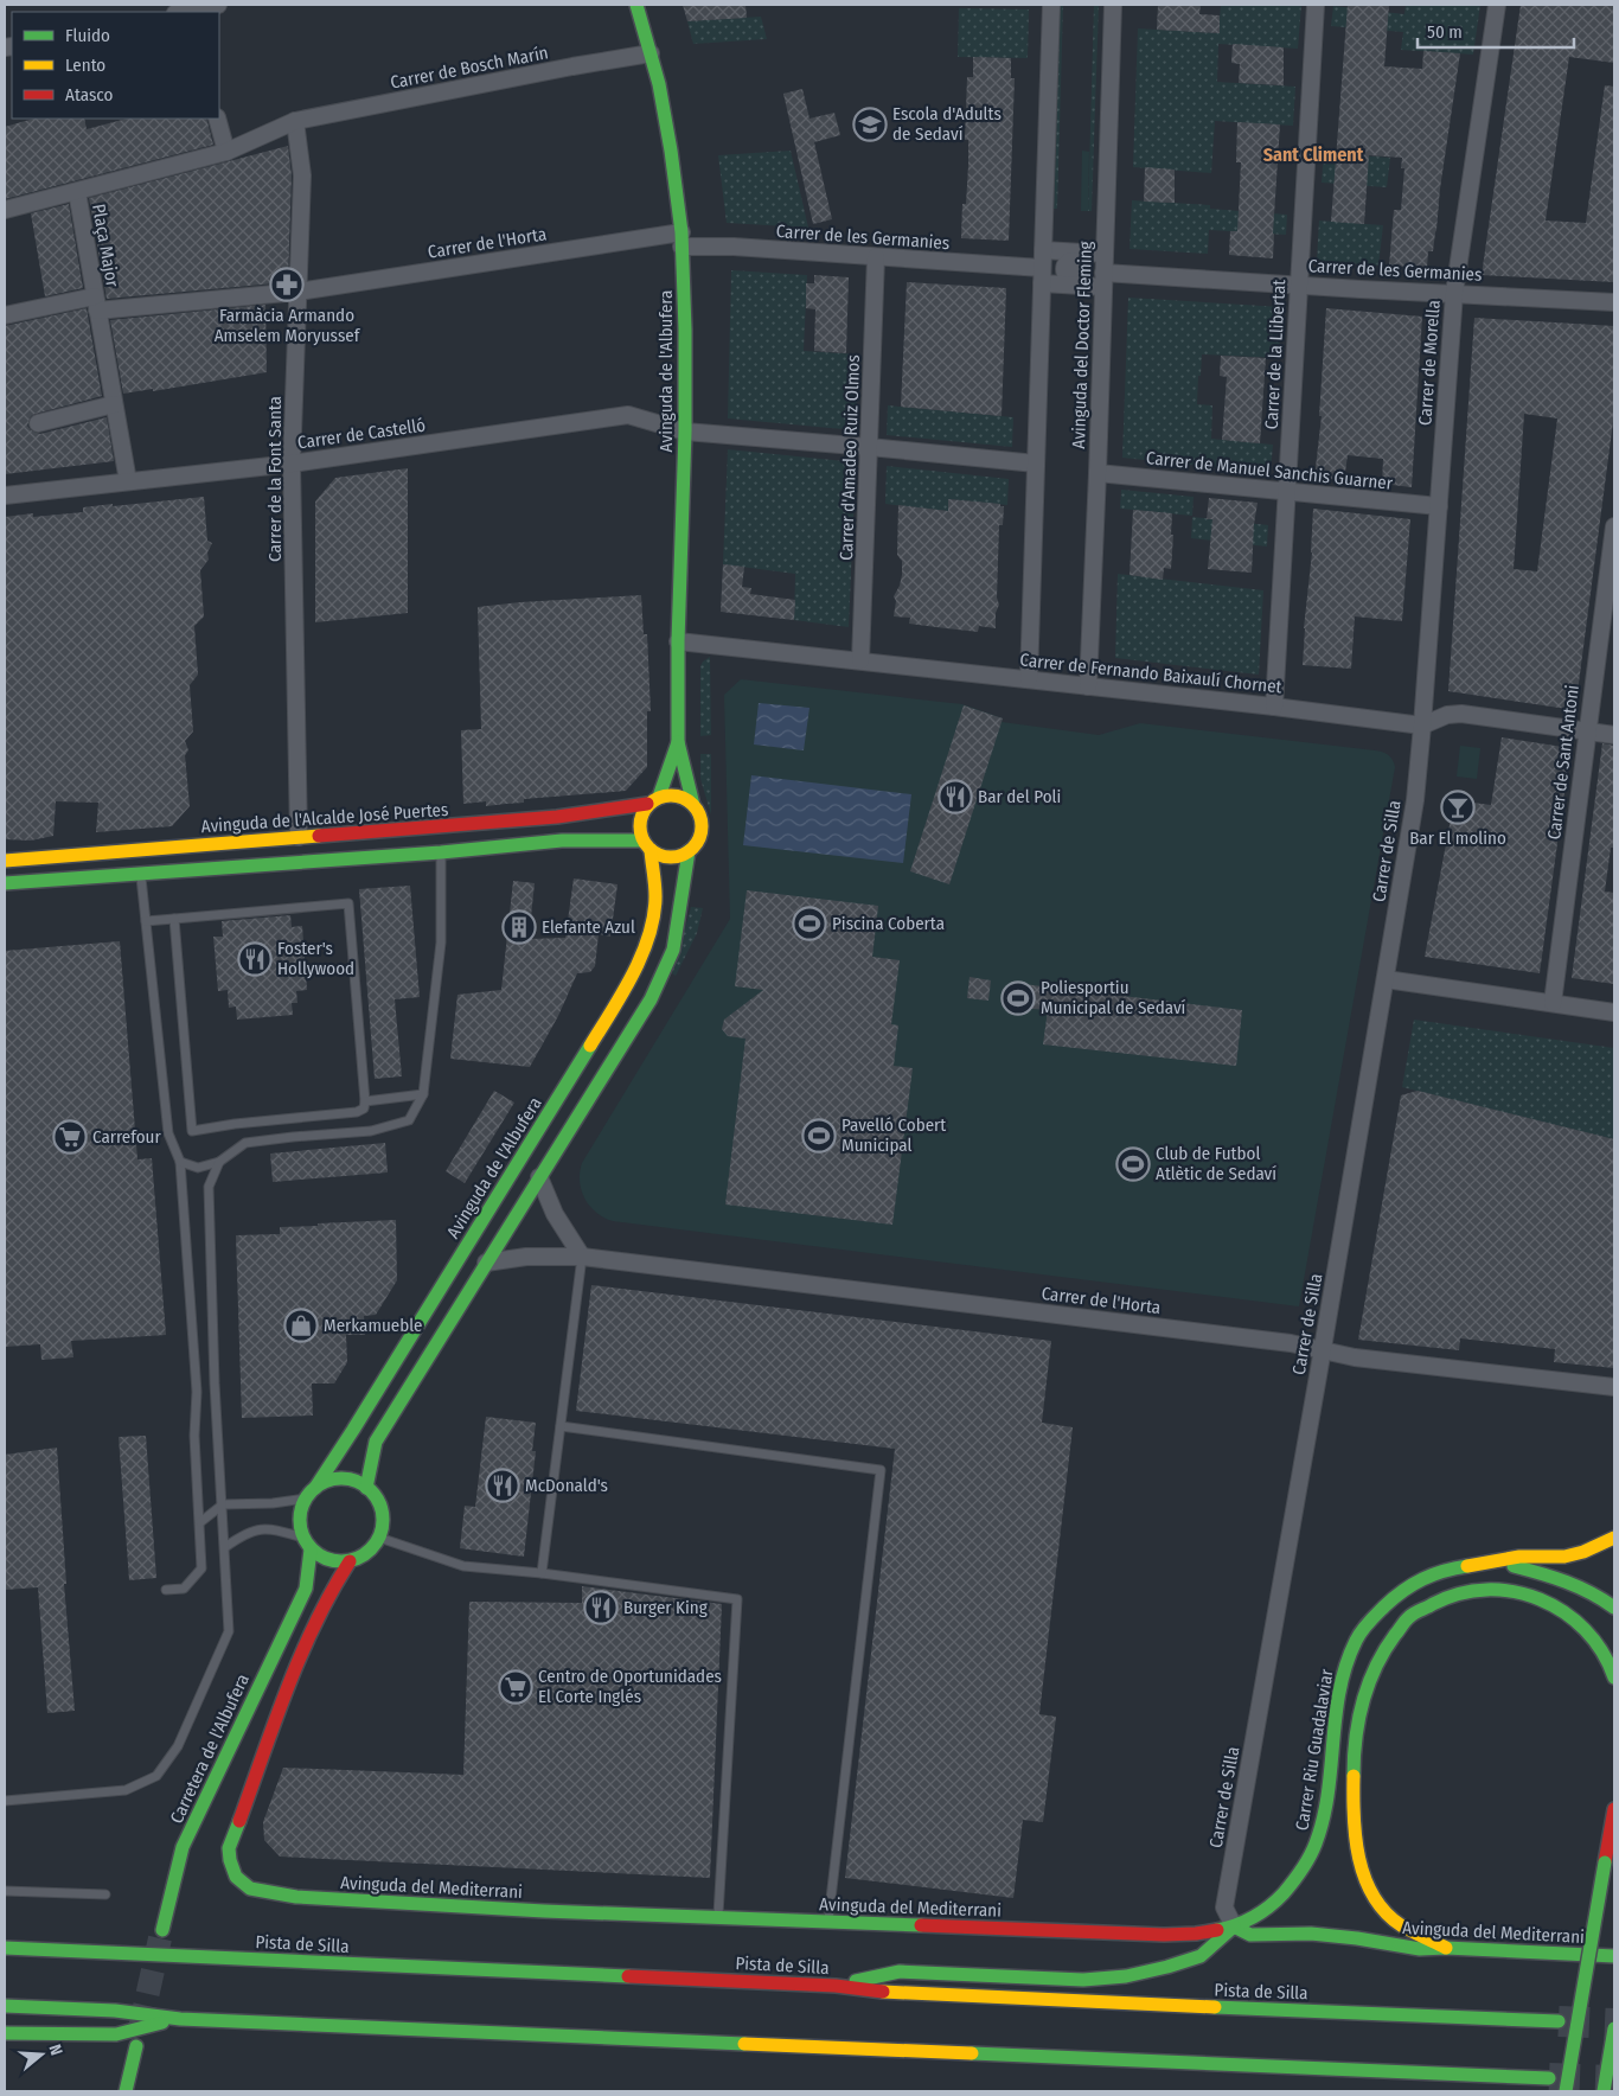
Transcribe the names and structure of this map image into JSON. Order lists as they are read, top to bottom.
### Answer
{
  "streets": {
    "main road": [
      "Avinguda de l'Albufera",
      "Avinguda de l'Alcalde José Puertes",
      "Carretera de l'Albufera",
      "Carrer Riu Guadalaviar",
      "Avinguda del Mediterrani",
      "Pista de Silla"
    ],
    "street": [
      "Carrer de Bosch Marín",
      "Carrer de les Germanies",
      "Carrer de l'Horta",
      "Plaça Major",
      "Avinguda del Doctor Fleming",
      "Carrer de la Llibertat",
      "Carrer de Morella",
      "Carrer de Castelló",
      "Carrer d'Amadeo Ruiz Olmos",
      "Carrer de Manuel Sanchis Guarner",
      "Carrer de la Font Santa",
      "Carrer de Fernando Baixaulí Chornet",
      "Carrer de Sant Antoni",
      "Carrer de Silla"
    ]
  },
  "crossings": [
    ["Carrer de Bosch Marín", "Avinguda de l'Albufera"],
    ["Carrer de Bosch Marín", "Carrer de la Font Santa"],
    ["Carrer de les Germanies", "Carrer de l'Horta"],
    ["Carrer de les Germanies", "Avinguda del Doctor Fleming"],
    ["Carrer de les Germanies", "Carrer de la Llibertat"],
    ["Carrer de les Germanies", "Carrer de Morella"],
    ["Carrer de les Germanies", "Avinguda de l'Albufera"],
    ["Carrer de les Germanies", "Carrer d'Amadeo Ruiz Olmos"],
    ["Carrer de l'Horta", "Plaça Major"],
    ["Carrer de l'Horta", "Avinguda de l'Albufera"],
    ["Carrer de l'Horta", "Carrer de la Font Santa"],
    ["Carrer de l'Horta", "Carrer de Silla"],
    ["Plaça Major", "Carrer de Castelló"],
    ["Avinguda del Doctor Fleming", "Carrer de Manuel Sanchis Guarner"],
    ["Avinguda del Doctor Fleming", "Carrer de Fernando Baixaulí Chornet"],
    ["Carrer de la Llibertat", "Carrer de Manuel Sanchis Guarner"],
    ["Carrer de la Llibertat", "Carrer de Fernando Baixaulí Chornet"],
    ["Carrer de Morella", "Carrer de Manuel Sanchis Guarner"],
    ["Carrer de Morella", "Carrer de Fernando Baixaulí Chornet"],
    ["Carrer de Morella", "Carrer de Silla"],
    ["Avinguda de l'Albufera", "Carrer de Castelló"],
    ["Avinguda de l'Albufera", "Carrer de Fernando Baixaulí Chornet"],
    ["Avinguda de l'Albufera", "Avinguda de l'Alcalde José Puertes"],
    ["Avinguda de l'Albufera", "Avinguda del Mediterrani"],
    ["Carrer de Castelló", "Carrer de la Font Santa"],
    ["Carrer d'Amadeo Ruiz Olmos", "Carrer de Fernando Baixaulí Chornet"],
    ["Carrer de la Font Santa", "Avinguda de l'Alcalde José Puertes"],
    ["Carrer de Fernando Baixaulí Chornet", "Carrer de Sant Antoni"],
    ["Carrer de Fernando Baixaulí Chornet", "Carrer de Silla"],
    ["Carrer de Silla", "Carrer Riu Guadalaviar"],
    ["Carrer de Silla", "Avinguda del Mediterrani"],
    ["Carrer Riu Guadalaviar", "Avinguda del Mediterrani"]
  ],
  "districts": ["Sant Climent"],
  "places": {
    "school or university": ["Escola d'Adults de Sedaví"],
    "pharmacy": ["Farmàcia Armando Amselem Moryussef"],
    "restaurant": [
      "Bar del Poli",
      "Foster's Hollywood",
      "McDonald's",
      "Burger King"
    ],
    "bar": ["Bar El molino"],
    "sports": [
      "Piscina Coberta",
      "Poliesportiu Municipal de Sedaví",
      "Pavelló Cobert Municipal",
      "Club de Futbol Atlètic de Sedaví"
    ],
    "building": ["Elefante Azul"],
    "supermarket": ["Carrefour", "Centro de Oportunidades El Corte Inglés"],
    "shop": ["Merkamueble"]
  },
  "legend": ["Fluido", "Lento", "Atasco"],
  "scale_bar": "50 m",
  "north": "right"
}
